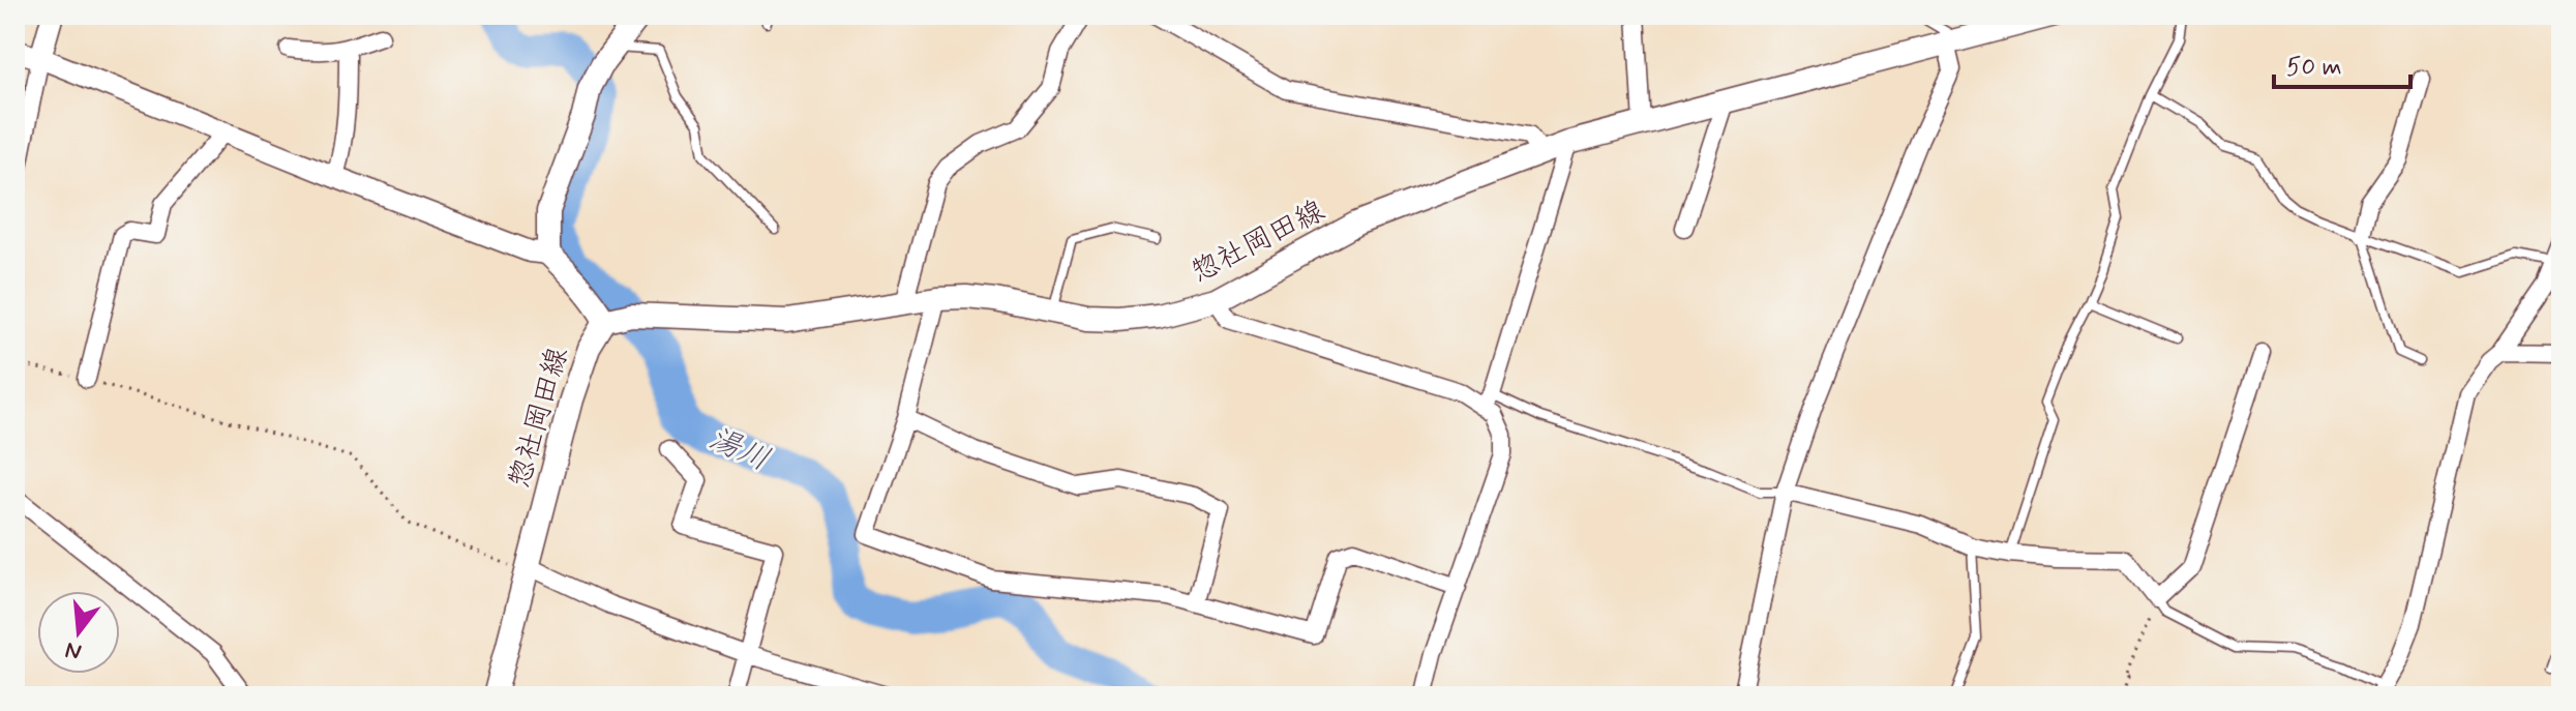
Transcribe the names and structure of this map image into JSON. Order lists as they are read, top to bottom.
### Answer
{
  "streets": {
    "main road": ["惣社岡田線"]
  },
  "water": ["湯川"],
  "scale_bar": "50 m",
  "north": "bottom"
}
